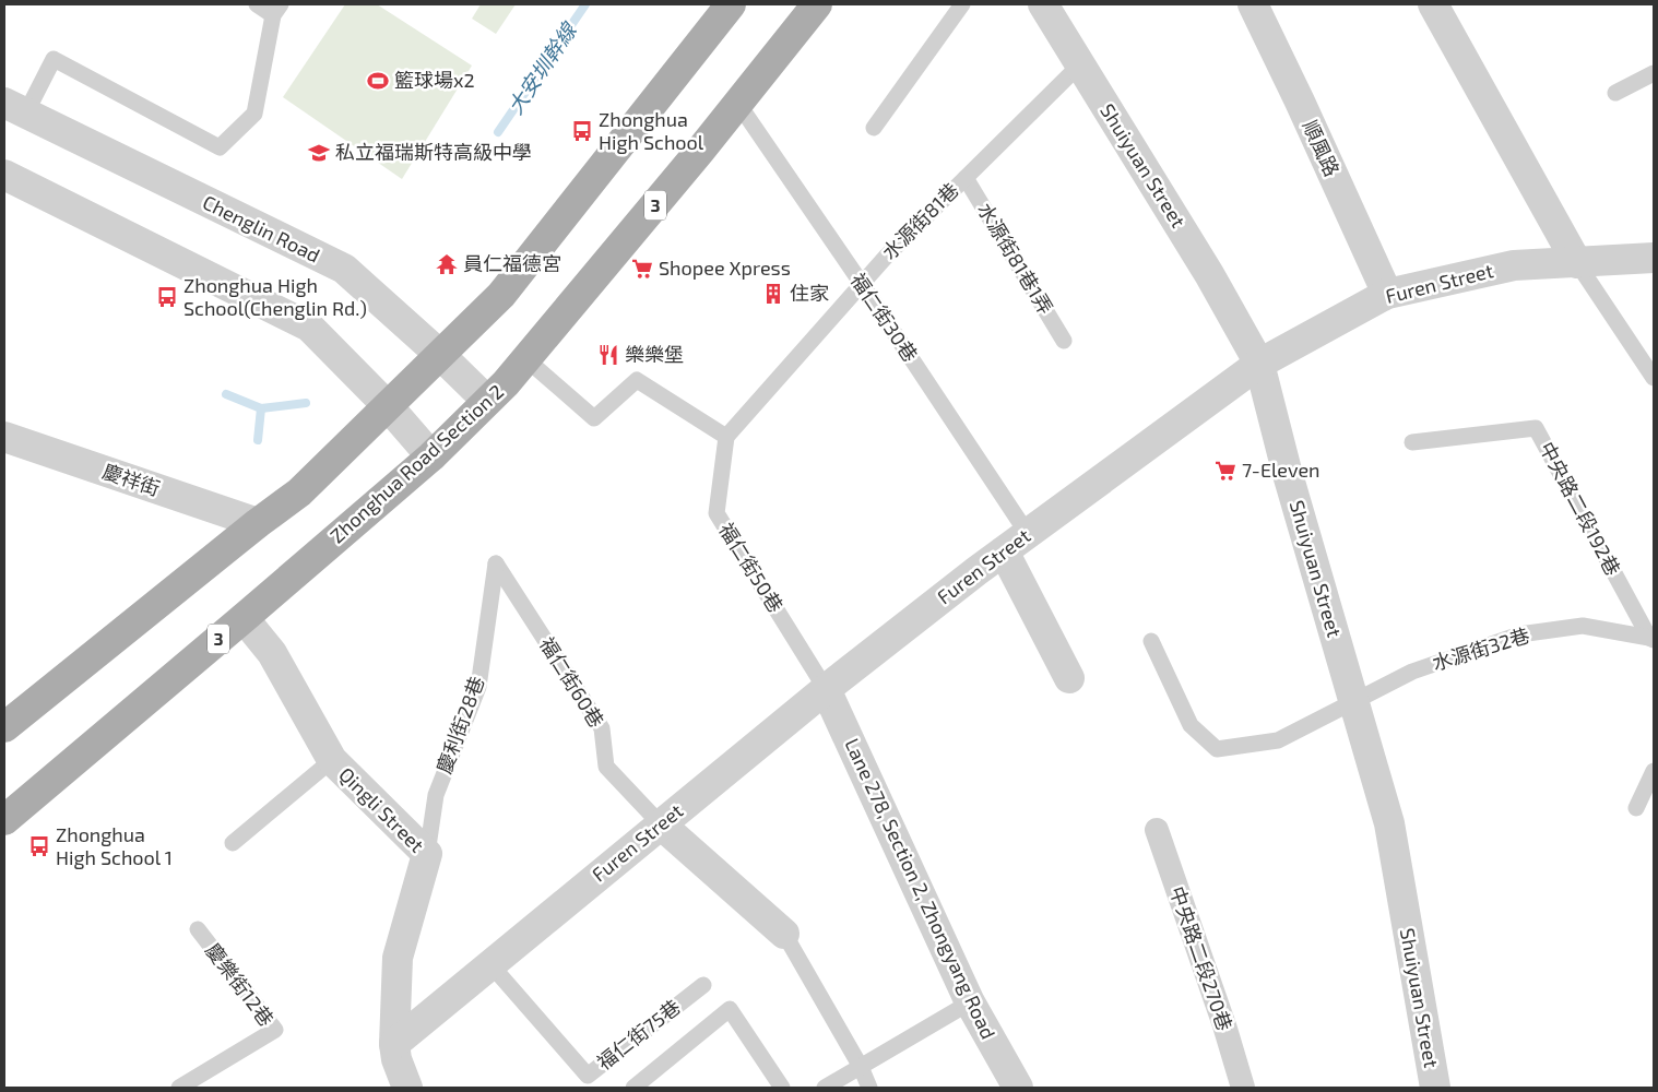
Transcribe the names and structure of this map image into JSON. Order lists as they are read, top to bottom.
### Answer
{
  "streets": {
    "main road": ["3", "Zhonghua Road Section 2"],
    "street": [
      "順風路",
      "Shuiyuan Street",
      "Chenglin Road",
      "Furen Street",
      "慶祥街",
      "Qingli Street",
      "Lane 278, Section 2, Zhongyang Road",
      "中央路二段270巷"
    ],
    "lane": [
      "水源街81巷",
      "水源街81巷1弄",
      "福仁街30巷",
      "中央路二段192巷",
      "福仁街50巷",
      "水源街32巷",
      "福仁街60巷",
      "慶利街28巷",
      "慶樂街12巷",
      "福仁街75巷"
    ]
  },
  "crossings": [
    ["順風路", "Furen Street"],
    ["Shuiyuan Street", "水源街81巷"],
    ["Shuiyuan Street", "Furen Street"],
    ["Shuiyuan Street", "水源街32巷"],
    ["水源街81巷", "水源街81巷1弄"],
    ["水源街81巷", "福仁街30巷"],
    ["水源街81巷", "福仁街50巷"],
    ["Chenglin Road", "Zhonghua Road Section 2"],
    ["Furen Street", "福仁街30巷"],
    ["Furen Street", "福仁街50巷"],
    ["Furen Street", "福仁街60巷"],
    ["Furen Street", "Qingli Street"],
    ["Furen Street", "Lane 278, Section 2, Zhongyang Road"],
    ["Furen Street", "福仁街75巷"],
    ["福仁街30巷", "Zhonghua Road Section 2"],
    ["Zhonghua Road Section 2", "Qingli Street"],
    ["中央路二段192巷", "水源街32巷"],
    ["福仁街50巷", "Lane 278, Section 2, Zhongyang Road"],
    ["福仁街60巷", "慶利街28巷"],
    ["慶利街28巷", "Qingli Street"]
  ],
  "water": ["大安圳幹線"],
  "places": {
    "sports": ["籃球場x2"],
    "bus stop": ["Zhonghua High School", "Zhonghua High School(Chenglin Rd.)", "Zhonghua High School 1"],
    "school or university": ["私立福瑞斯特高級中學"],
    "temple": ["員仁福德宮"],
    "supermarket": ["Shopee Xpress", "7-Eleven"],
    "building": ["住家"],
    "restaurant": ["樂樂堡"]
  }
}
